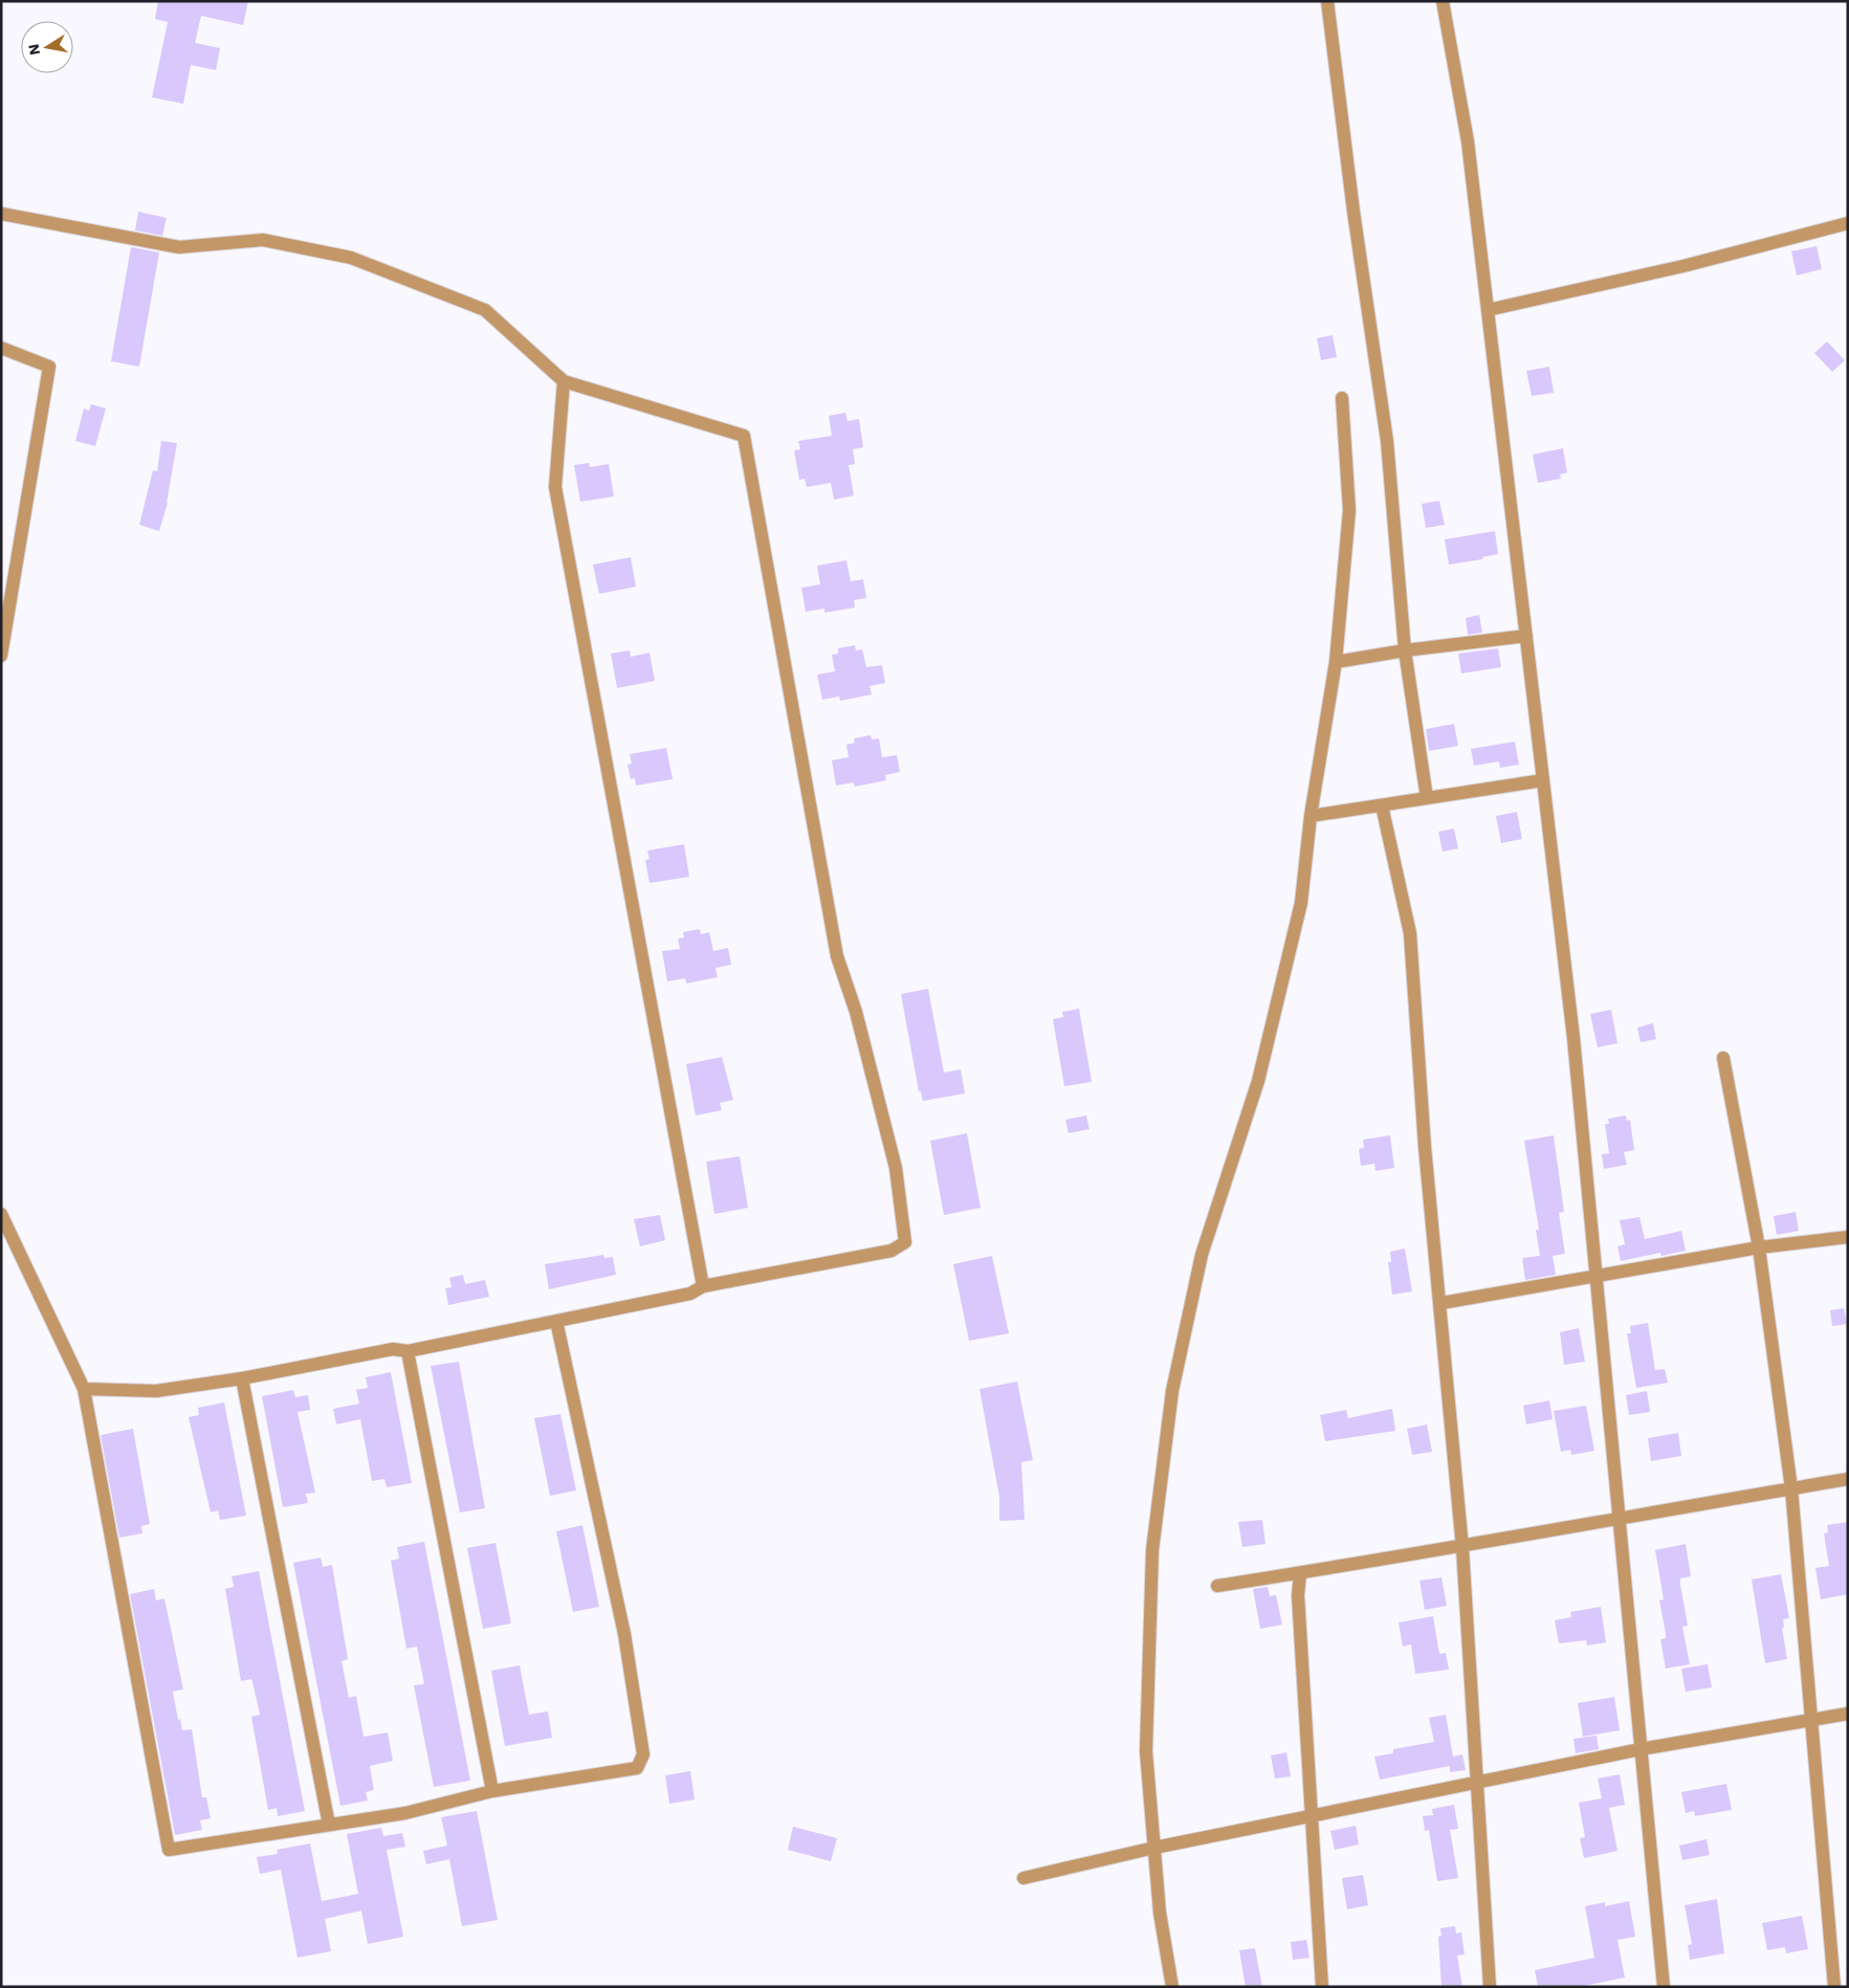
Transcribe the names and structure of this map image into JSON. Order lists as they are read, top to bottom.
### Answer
{
  "north": "left"
}
